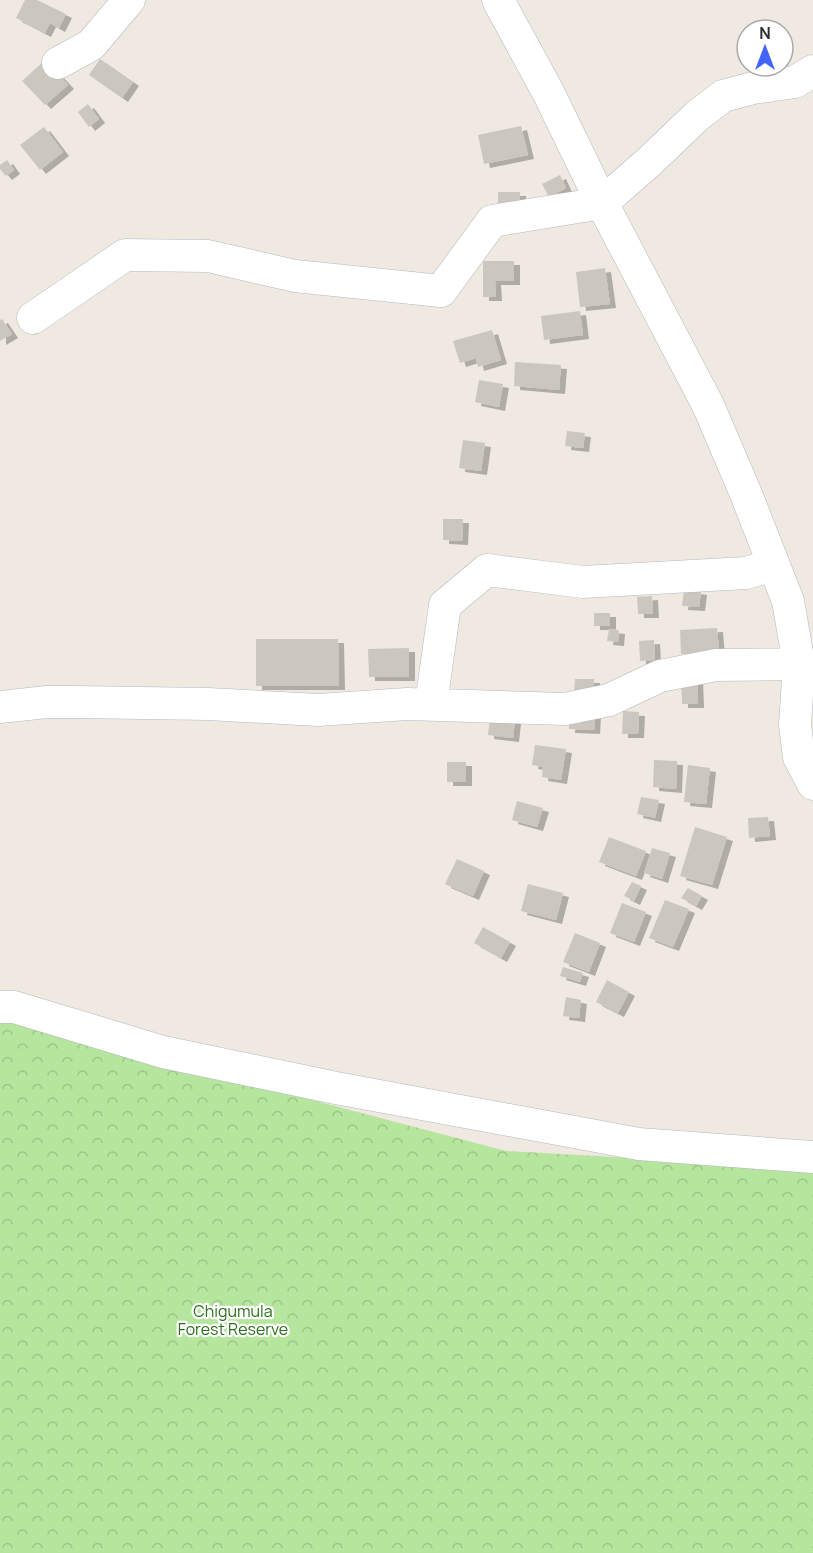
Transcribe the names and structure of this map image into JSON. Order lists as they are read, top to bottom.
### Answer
{
  "parks": ["Chigumula Forest Reserve"],
  "north": "top"
}
